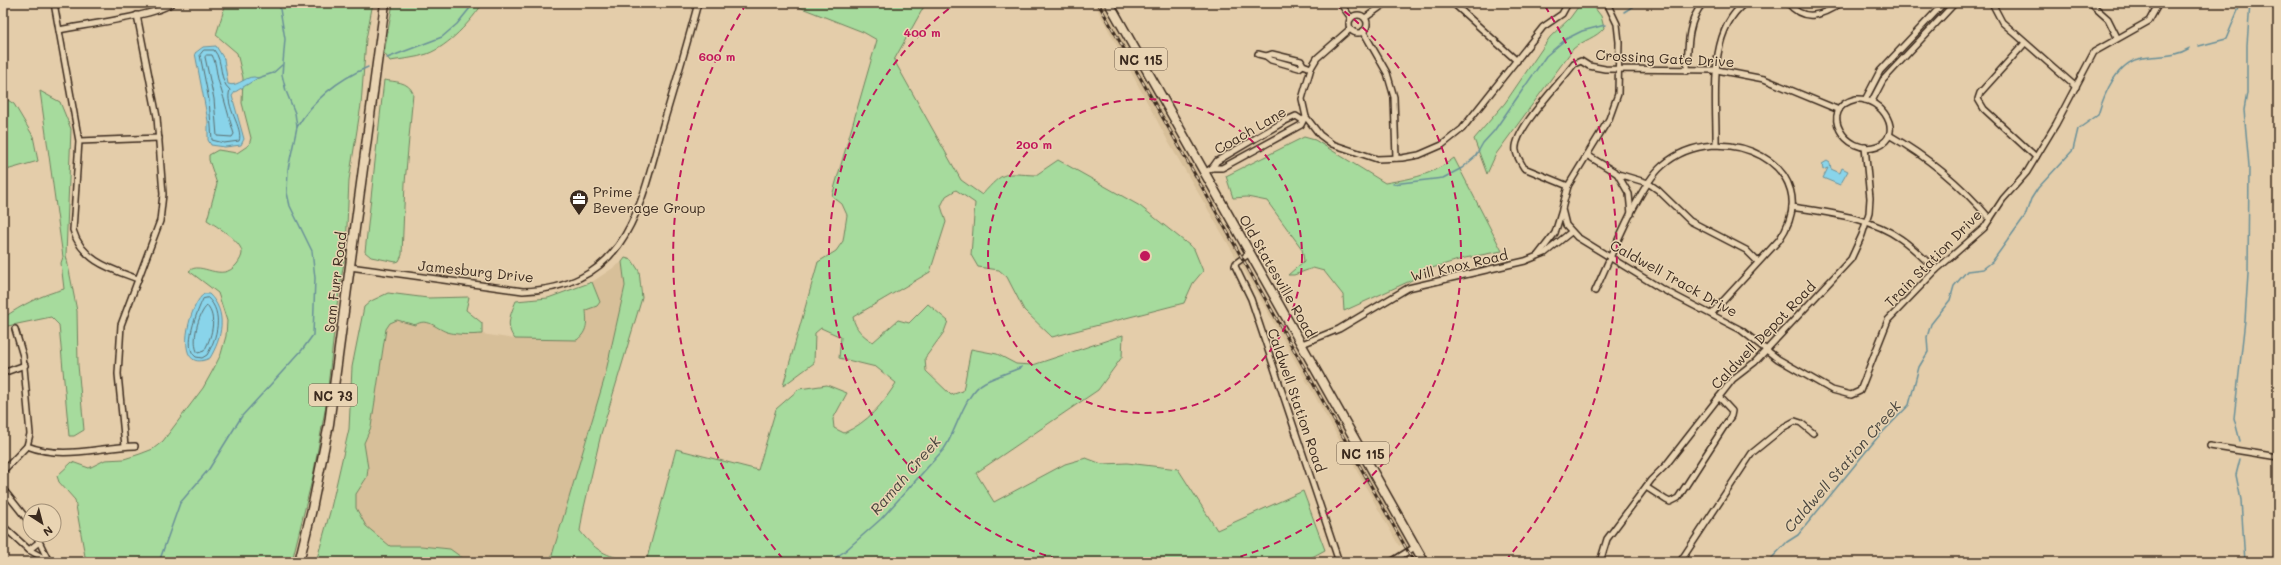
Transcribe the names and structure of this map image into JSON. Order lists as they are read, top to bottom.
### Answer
{
  "streets": {
    "main road": [
      "NC 115",
      "Old Statesville Road",
      "Sam Furr Road",
      "NC 73"
    ],
    "street": [
      "Crossing Gate Drive",
      "Coach Lane",
      "Train Station Drive",
      "Will Knox Road",
      "Jamesburg Drive",
      "Caldwell Track Drive",
      "Caldwell Depot Road",
      "Caldwell Station Road"
    ]
  },
  "crossings": [
    ["Crossing Gate Drive", "Caldwell Depot Road"],
    ["Coach Lane", "Old Statesville Road"],
    ["Train Station Drive", "Caldwell Track Drive"],
    ["Will Knox Road", "Old Statesville Road"],
    ["Will Knox Road", "Caldwell Track Drive"],
    ["Jamesburg Drive", "Sam Furr Road"],
    ["Old Statesville Road", "Caldwell Station Road"],
    ["Caldwell Track Drive", "Caldwell Depot Road"]
  ],
  "water": ["Caldwell Station Creek", "Ramah Creek"],
  "places": {
    "office": ["Prime Beverage Group"]
  },
  "north": "bottom right",
  "rings": ["400 m", "600 m", "200 m"]
}
